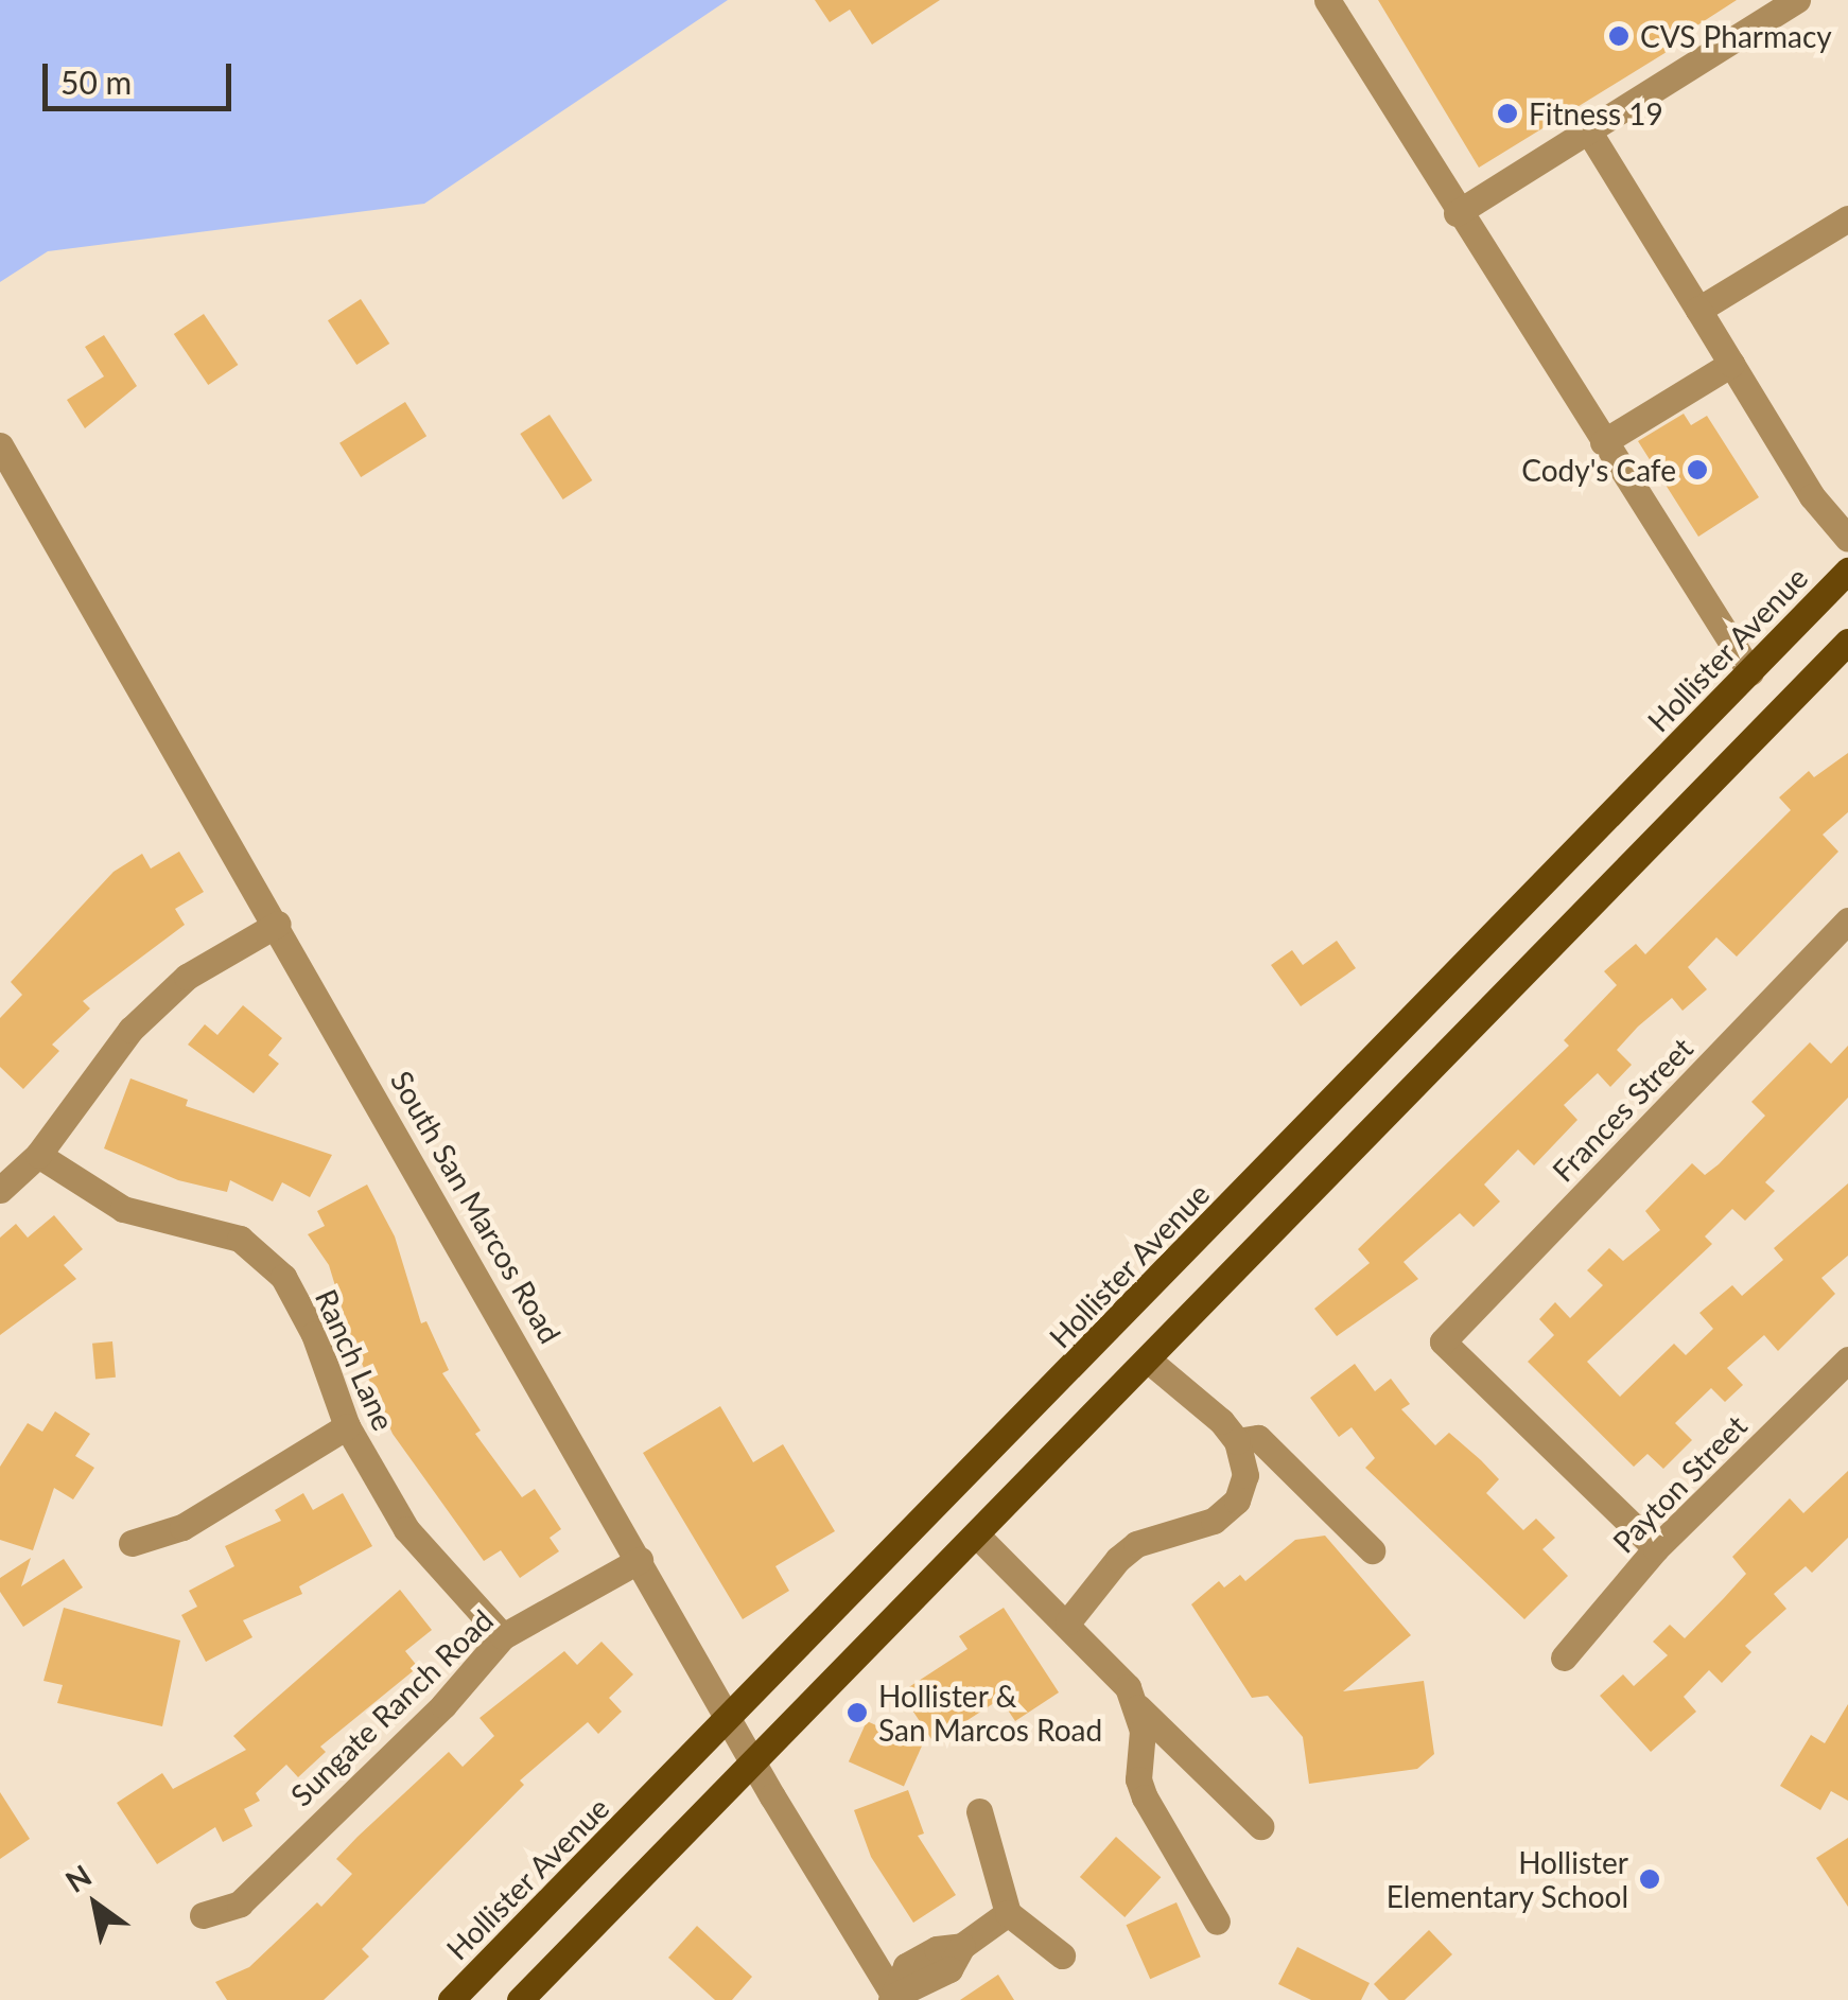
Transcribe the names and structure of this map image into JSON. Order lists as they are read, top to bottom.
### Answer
{
  "streets": {
    "main road": ["Hollister Avenue"],
    "street": [
      "Frances Street",
      "South San Marcos Road",
      "Ranch Lane",
      "Payton Street",
      "Sungate Ranch Road"
    ]
  },
  "crossings": [
    ["Hollister Avenue", "South San Marcos Road"],
    ["Frances Street", "Payton Street"],
    ["South San Marcos Road", "Sungate Ranch Road"],
    ["Ranch Lane", "Sungate Ranch Road"]
  ],
  "places": [
    "CVS Pharmacy",
    "Fitness 19",
    "Cody's Cafe",
    "Hollister & San Marcos Road",
    "Hollister Elementary School"
  ],
  "scale_bar": "50 m",
  "north": "top left"
}
